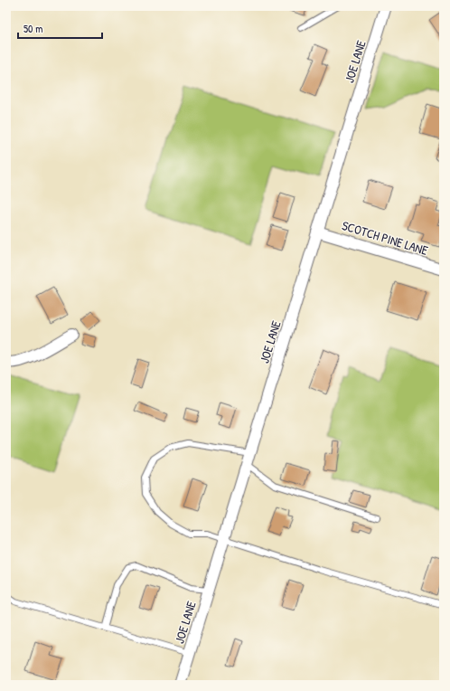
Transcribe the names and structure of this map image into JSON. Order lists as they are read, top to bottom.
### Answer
{
  "streets": {
    "street": ["JOE LANE", "SCOTCH PINE LANE"]
  },
  "crossings": [
    ["JOE LANE", "SCOTCH PINE LANE"]
  ],
  "scale_bar": "50 m"
}
